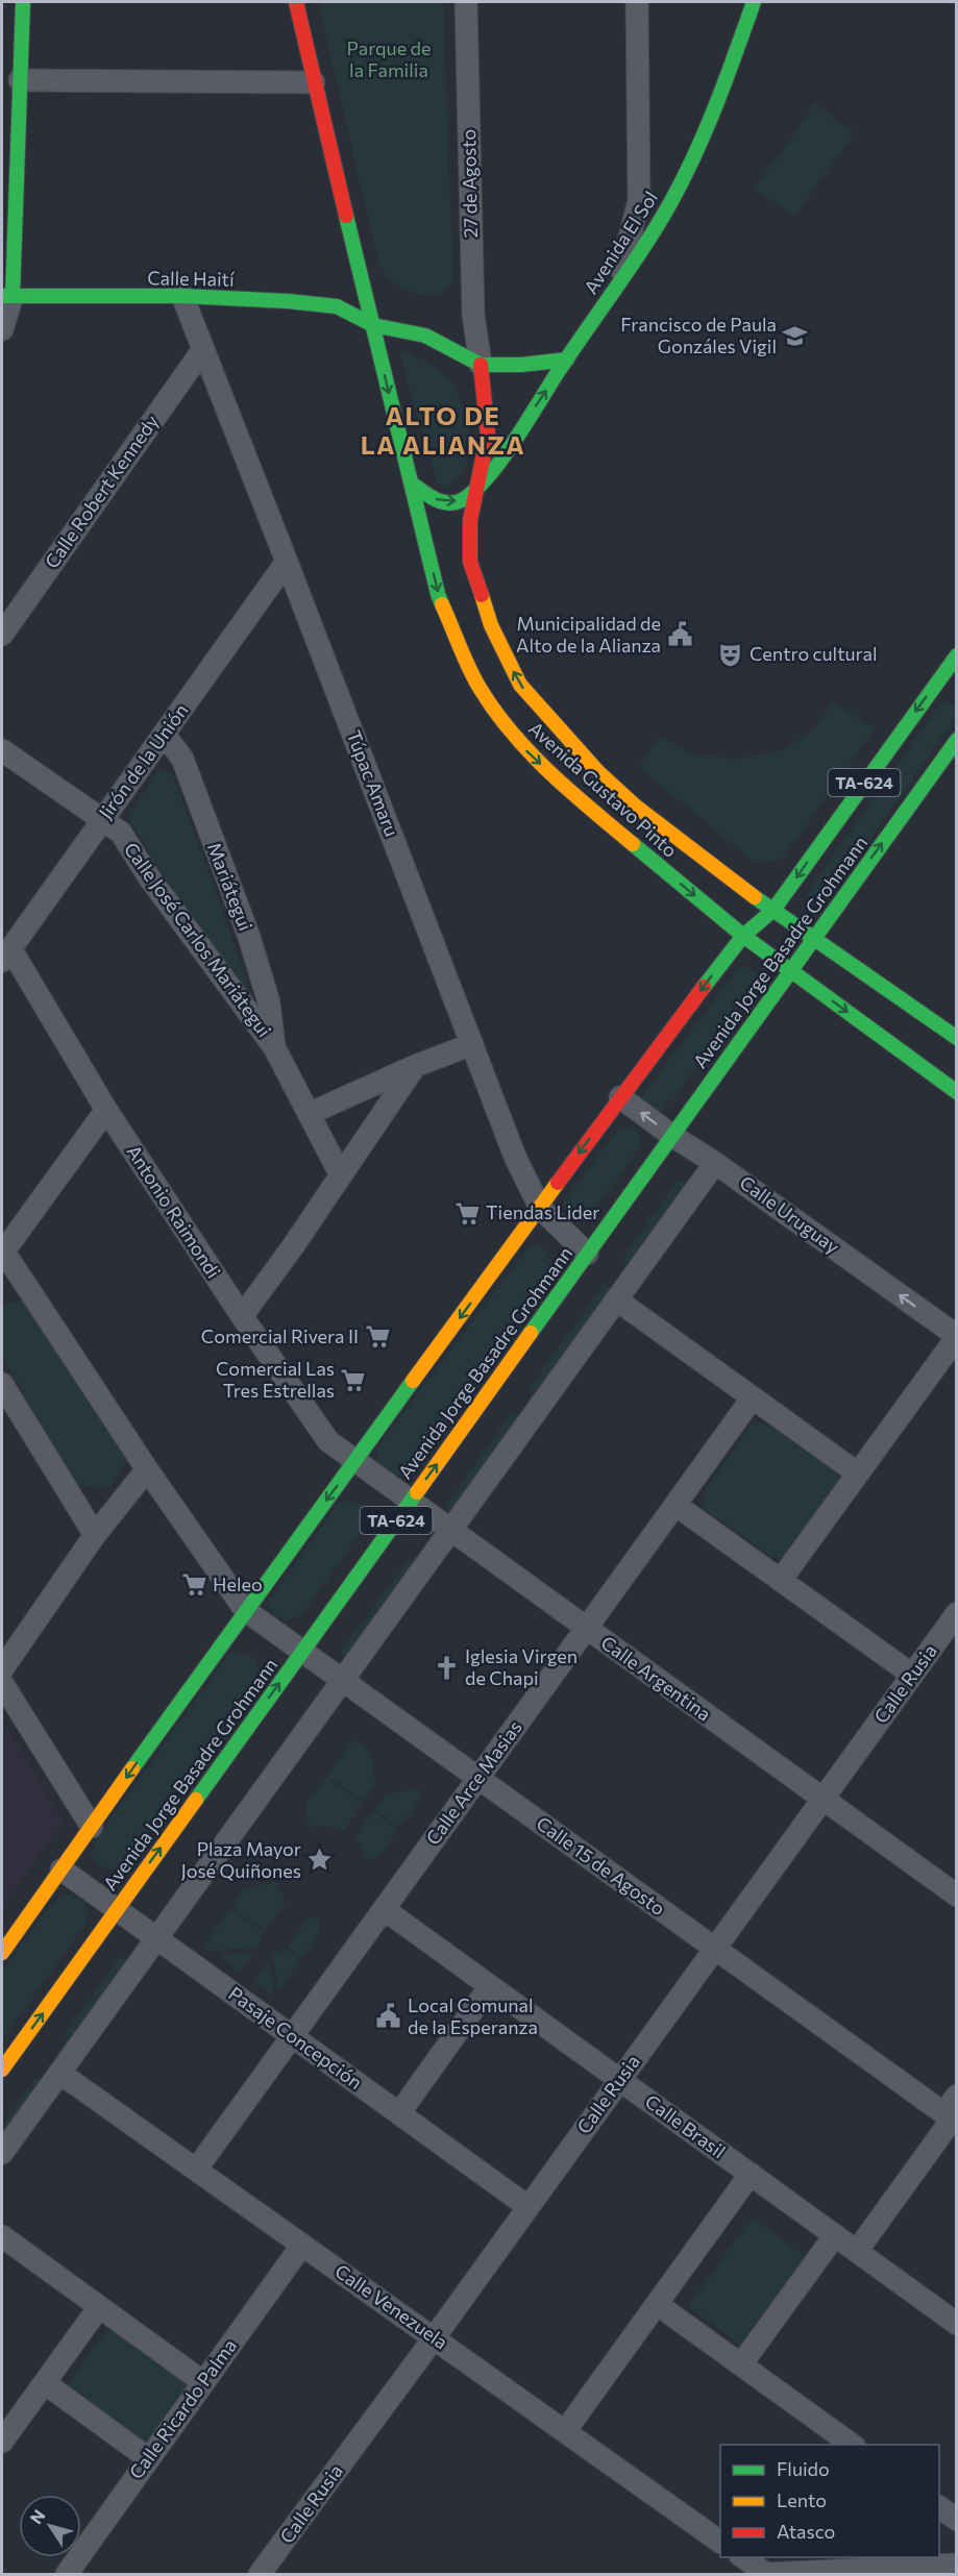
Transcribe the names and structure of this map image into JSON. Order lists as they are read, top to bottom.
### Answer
{
  "streets": {
    "main road": [
      "Avenida El Sol",
      "Calle Haití",
      "TA-624",
      "Avenida Gustavo Pinto",
      "Avenida Jorge Basadre Grohmann"
    ],
    "street": [
      "27 de Agosto",
      "Calle Robert Kennedy",
      "Jirón de la Unión",
      "Túpac Amaru",
      "Mariátegui",
      "Calle José Carlos Mariátegui",
      "Antonio Raimondi",
      "Calle Uruguay",
      "Calle Argentina",
      "Calle Rusia",
      "Calle Arce Masias",
      "Calle 15 de Agosto",
      "Pasaje Concepción",
      "Calle Brasil",
      "Calle Venezuela",
      "Calle Ricardo Palma"
    ]
  },
  "crossings": [
    ["27 de Agosto", "Calle Haití"],
    ["27 de Agosto", "Avenida Gustavo Pinto"],
    ["Avenida El Sol", "Avenida Gustavo Pinto"],
    ["Calle Haití", "Túpac Amaru"],
    ["Calle Haití", "Avenida Gustavo Pinto"],
    ["Calle Robert Kennedy", "Túpac Amaru"],
    ["Jirón de la Unión", "Túpac Amaru"],
    ["Jirón de la Unión", "Mariátegui"],
    ["Jirón de la Unión", "Calle José Carlos Mariátegui"],
    ["Jirón de la Unión", "Antonio Raimondi"],
    ["Túpac Amaru", "Avenida Jorge Basadre Grohmann"],
    ["Avenida Gustavo Pinto", "Avenida Jorge Basadre Grohmann"],
    ["Mariátegui", "Calle José Carlos Mariátegui"],
    ["Avenida Jorge Basadre Grohmann", "Antonio Raimondi"],
    ["Avenida Jorge Basadre Grohmann", "Calle Uruguay"],
    ["Avenida Jorge Basadre Grohmann", "Calle Argentina"],
    ["Avenida Jorge Basadre Grohmann", "Calle 15 de Agosto"],
    ["Avenida Jorge Basadre Grohmann", "Pasaje Concepción"],
    ["Antonio Raimondi", "Calle Argentina"],
    ["Calle Argentina", "Calle Rusia"],
    ["Calle Argentina", "Calle Arce Masias"],
    ["Calle Rusia", "Calle 15 de Agosto"],
    ["Calle Rusia", "Pasaje Concepción"],
    ["Calle Rusia", "Calle Brasil"],
    ["Calle Rusia", "Calle Venezuela"],
    ["Calle Arce Masias", "Calle 15 de Agosto"],
    ["Calle Arce Masias", "Pasaje Concepción"],
    ["Calle Arce Masias", "Calle Brasil"],
    ["Calle Arce Masias", "Calle Venezuela"],
    ["Calle Venezuela", "Calle Ricardo Palma"]
  ],
  "districts": ["ALTO DE LA ALIANZA"],
  "parks": ["Parque de la Familia"],
  "places": {
    "school or university": ["Francisco de Paula Gonzáles Vigil"],
    "public building": ["Municipalidad de Alto de la Alianza", "Local Comunal de la Esperanza"],
    "theatre": ["Centro cultural"],
    "supermarket": [
      "Tiendas Lider",
      "Comercial Rivera II",
      "Comercial Las Tres Estrellas",
      "Heleo"
    ],
    "church": ["Iglesia Virgen de Chapi"],
    "place": ["Plaza Mayor José Quiñones"]
  },
  "legend": ["Fluido", "Lento", "Atasco"],
  "north": "top left"
}
